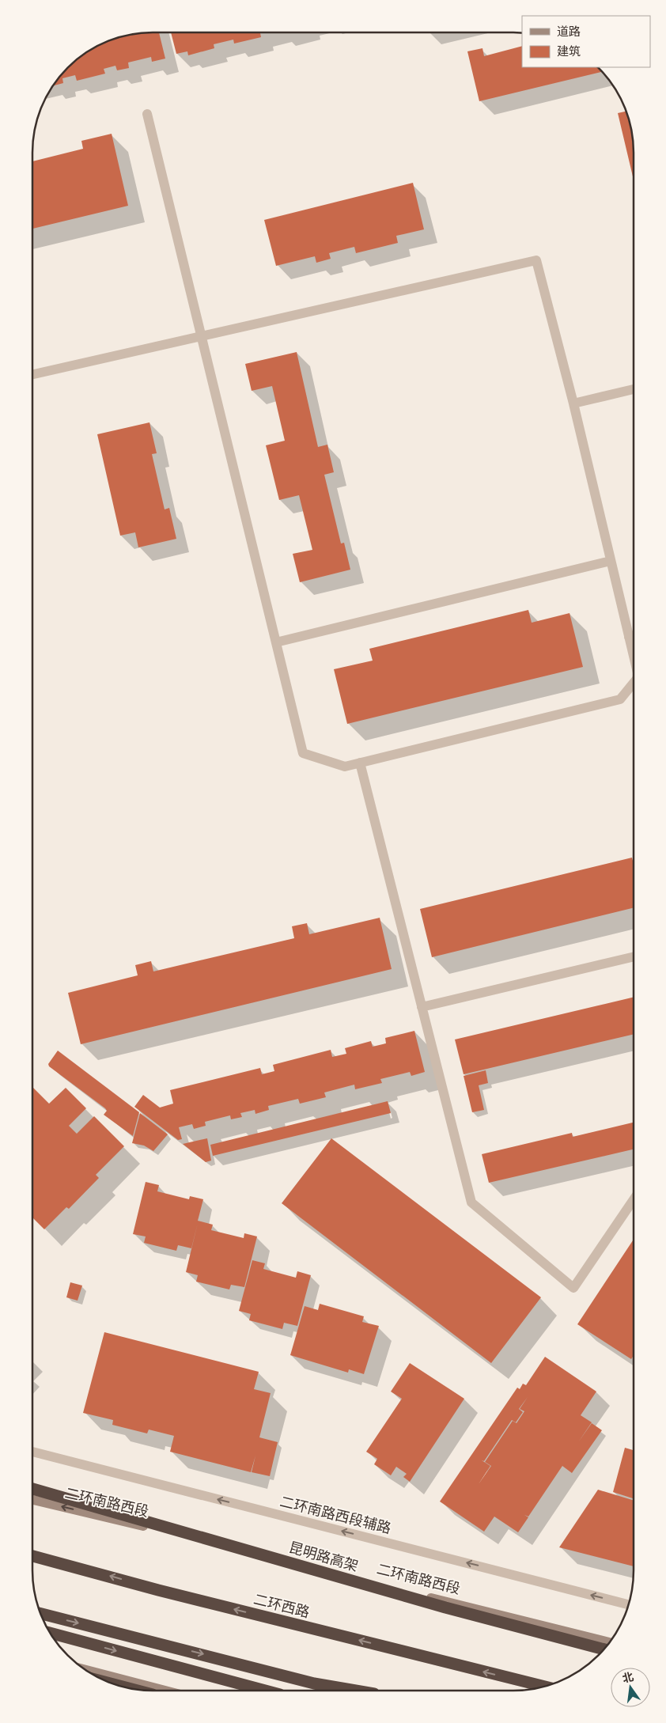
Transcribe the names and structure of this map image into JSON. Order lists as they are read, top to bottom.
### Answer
{
  "streets": {
    "highway": ["昆明路高架", "二环西路"],
    "main road": ["二环南路西段"],
    "street": ["二环南路西段辅路"]
  },
  "one_way": ["二环南路西段", "二环南路西段辅路"],
  "legend": ["道路", "建筑"],
  "north": "top"
}
